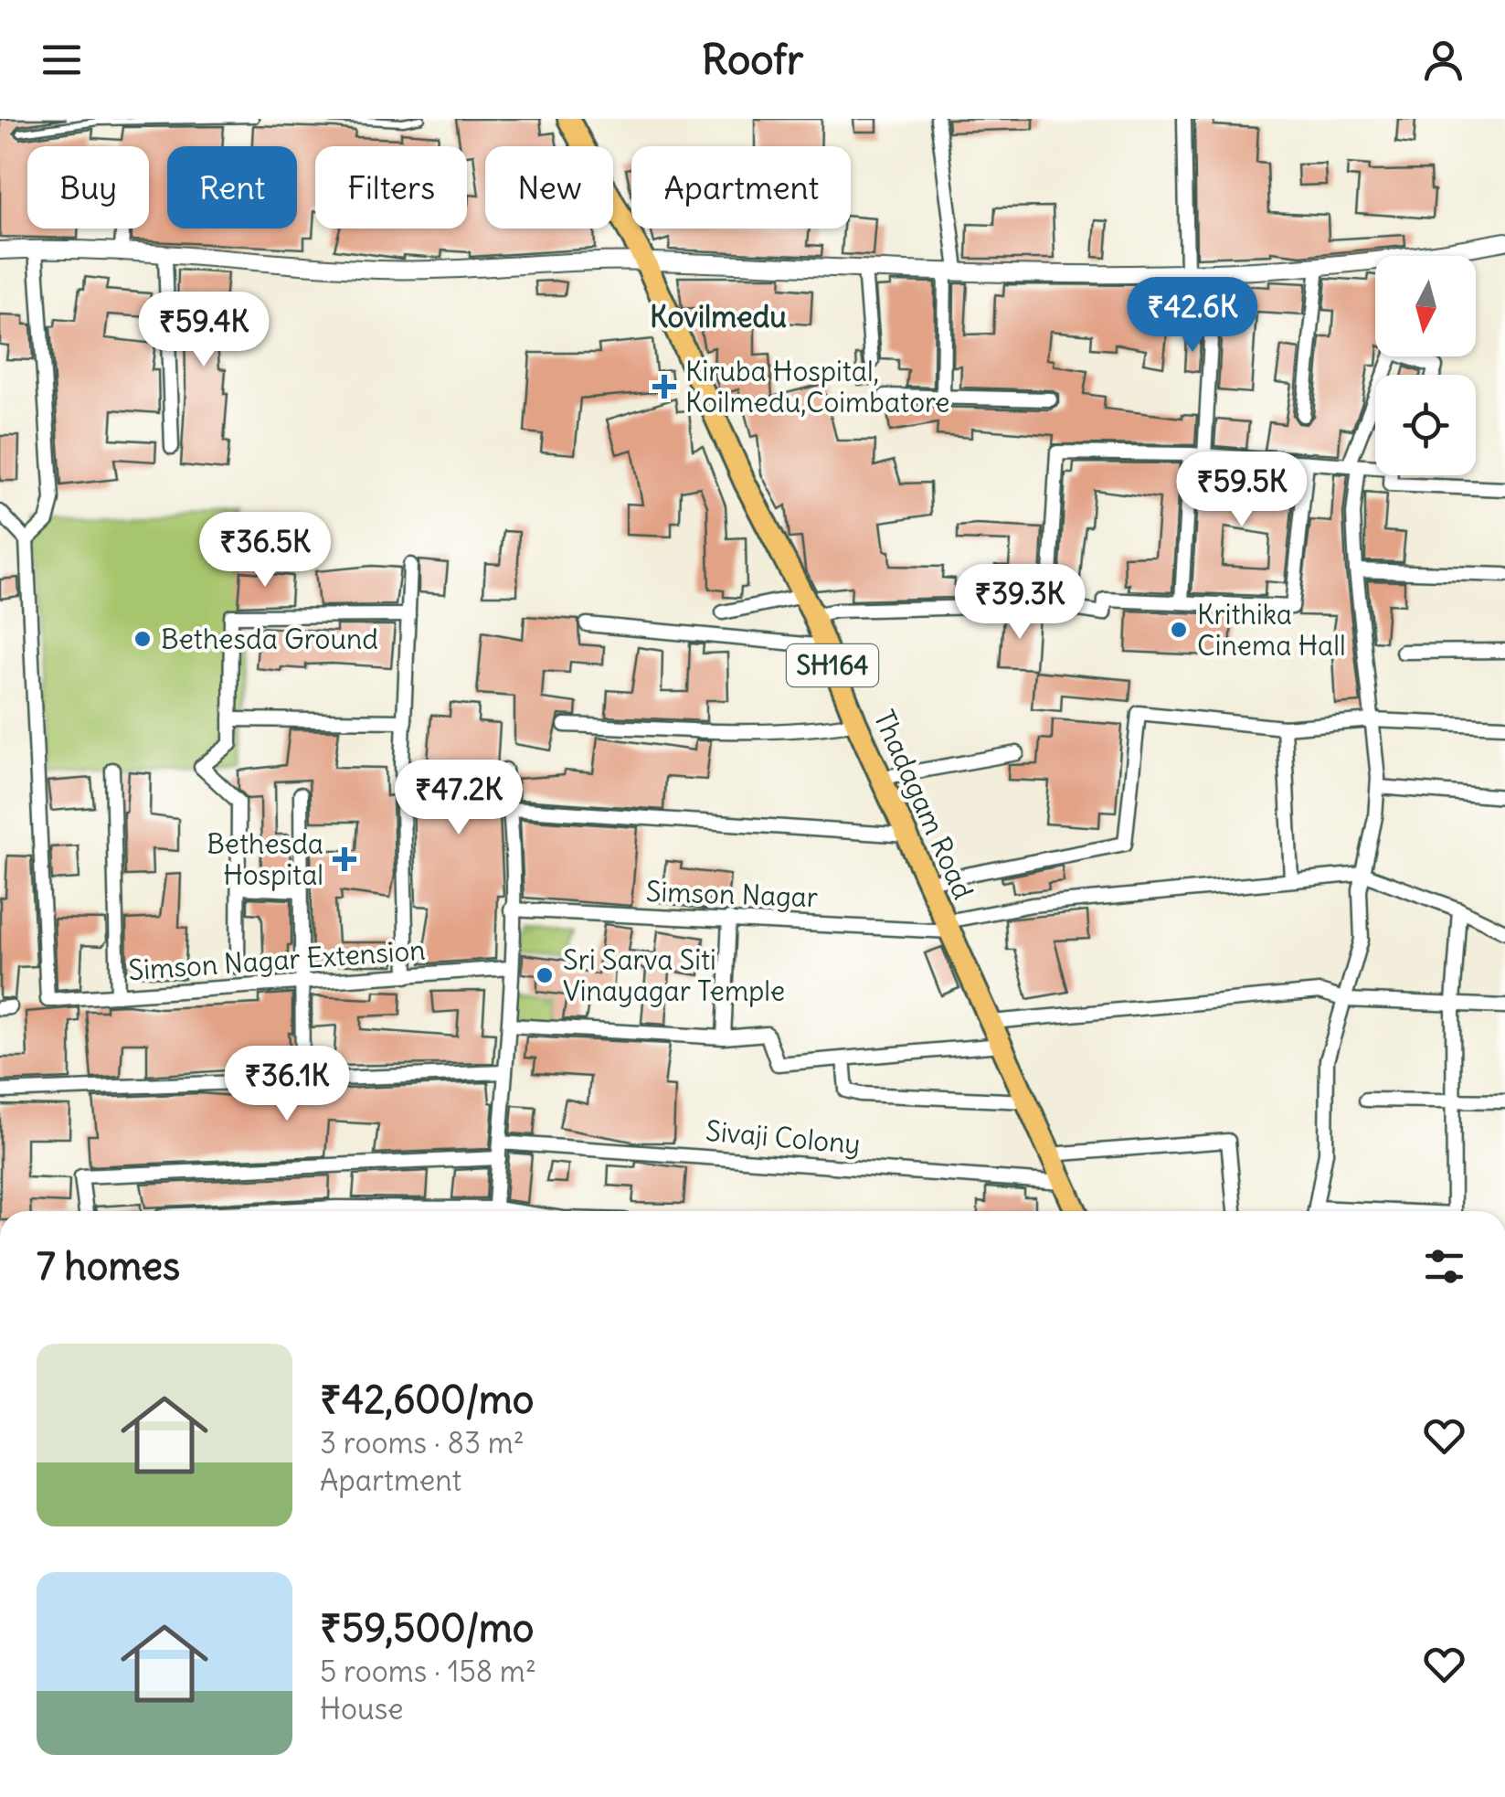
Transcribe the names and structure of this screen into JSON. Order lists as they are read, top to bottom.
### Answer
{
  "streets": {
    "main road": ["SH164", "Thadagam Road"],
    "street": ["Simson Nagar", "Simson Nagar Extension", "Sivaji Colony"]
  },
  "crossings": [
    ["Thadagam Road", "Simson Nagar"],
    ["Thadagam Road", "Sivaji Colony"]
  ],
  "districts": ["Kovilmedu"],
  "places": {
    "health": ["Kiruba Hospital, Koilmedu,Coimbatore", "Bethesda Hospital"],
    "other": ["Krithika Cinema Hall", "Bethesda Ground", "Sri Sarva Siti Vinayagar Temple"]
  },
  "north": "bottom",
  "page": {
    "header": "Roofr",
    "chip": [
      "Buy",
      "Rent",
      "Filters",
      "New",
      "Apartment"
    ],
    "price": [
      "₹42.6K",
      "₹59.4K",
      "₹59.5K",
      "₹36.5K",
      "₹39.3K",
      "₹47.2K",
      "₹36.1K"
    ],
    "heading": "7 homes",
    "list": [
      {
        "name": "₹42,600/mo",
        "note": "3 rooms · 83 m² · Apartment"
      },
      {
        "name": "₹59,500/mo",
        "note": "5 rooms · 158 m² · House"
      }
    ]
  }
}
